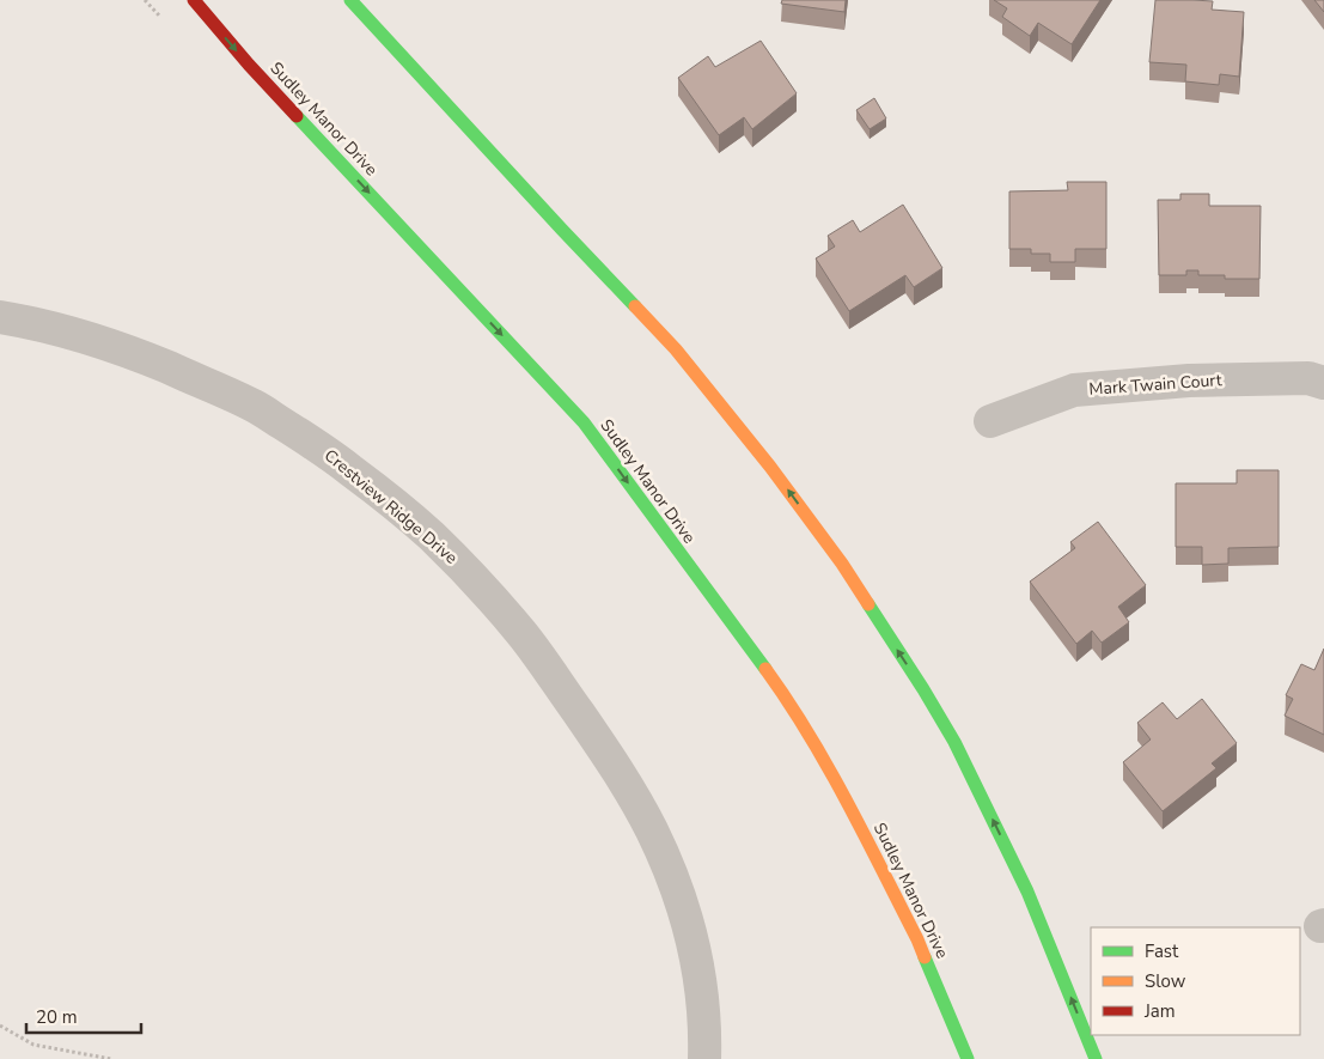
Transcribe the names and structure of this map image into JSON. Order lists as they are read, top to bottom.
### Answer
{
  "streets": {
    "main road": ["Sudley Manor Drive"],
    "street": ["Mark Twain Court", "Crestview Ridge Drive"]
  },
  "legend": ["Fast", "Slow", "Jam"],
  "scale_bar": "20 m"
}
